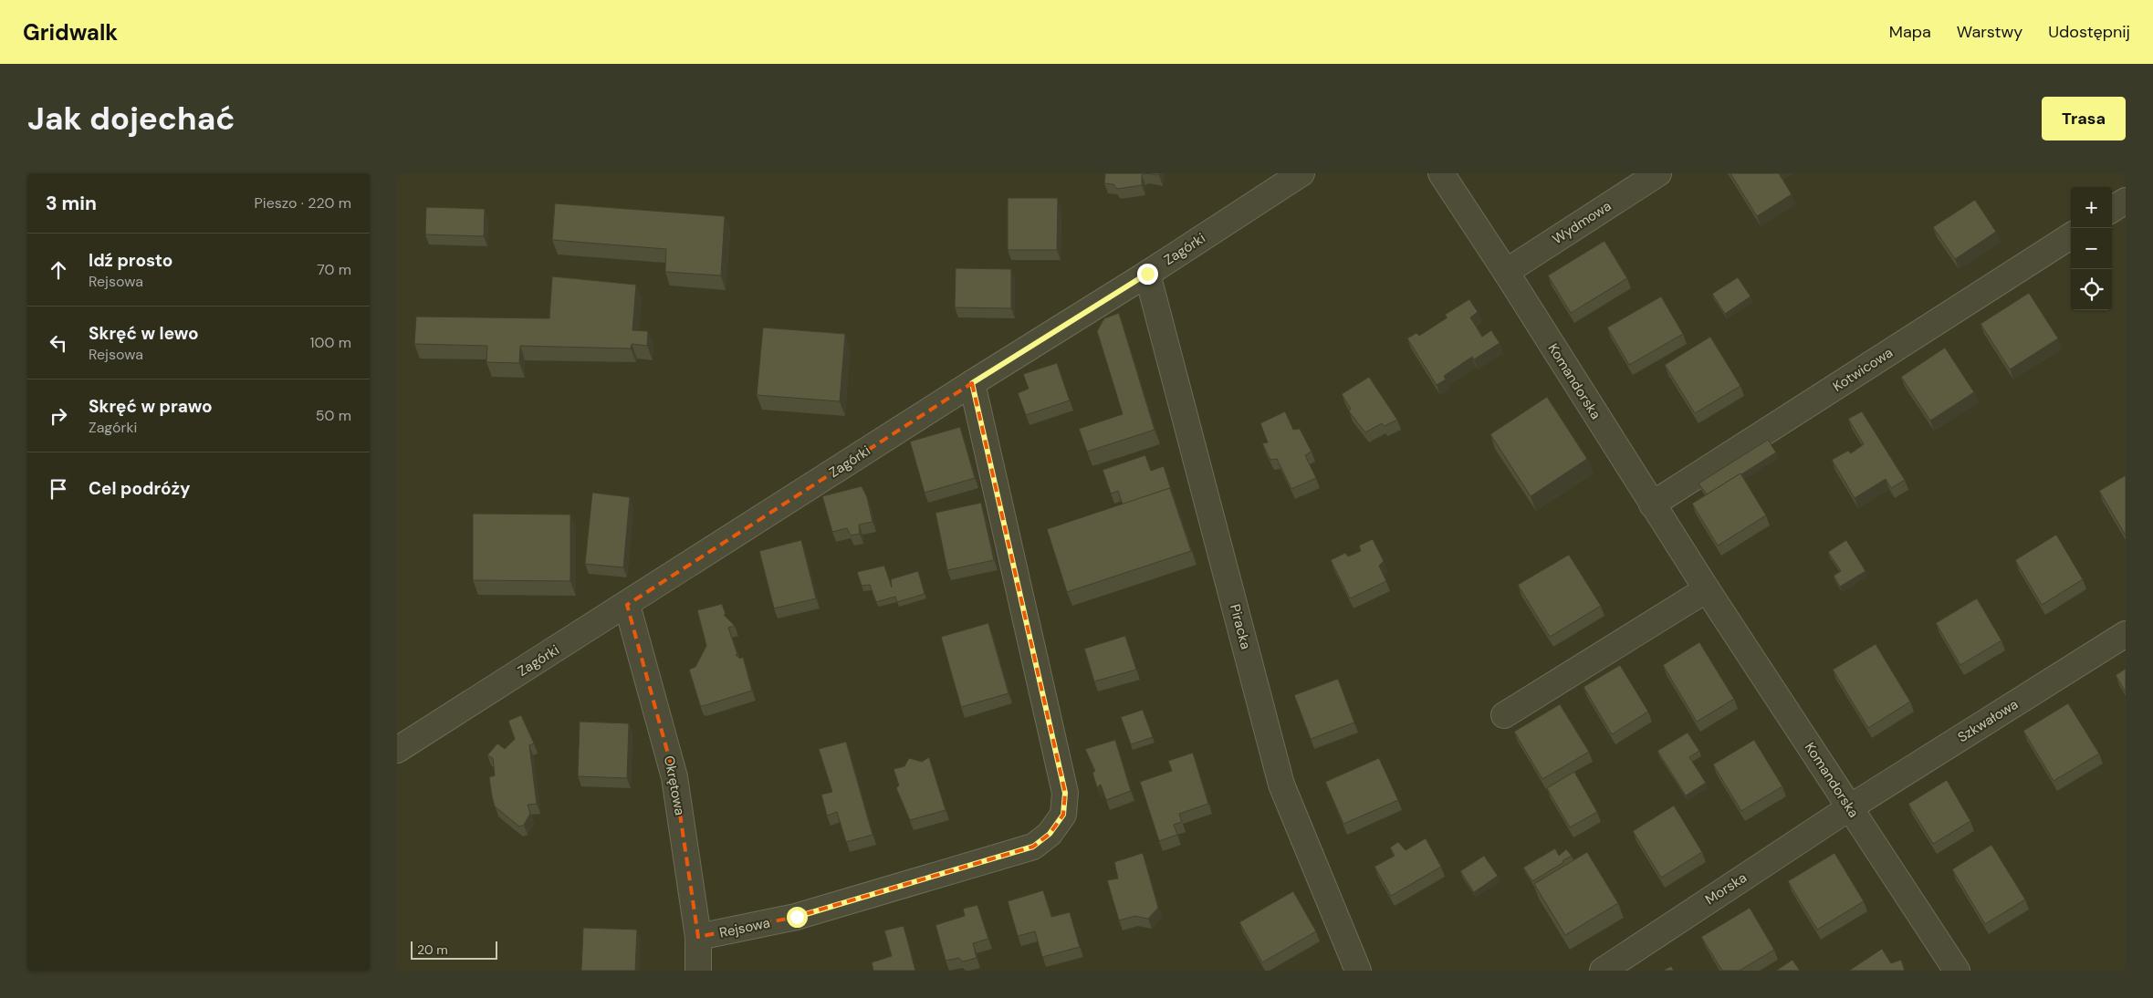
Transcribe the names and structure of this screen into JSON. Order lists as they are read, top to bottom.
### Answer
{
  "streets": {
    "street": [
      "Wydmowa",
      "Zagórki",
      "Kotwicowa",
      "Komandorska",
      "Piracka",
      "Szkwałowa",
      "Okrętowa",
      "Morska",
      "Rejsowa"
    ]
  },
  "crossings": [
    ["Wydmowa", "Komandorska"],
    ["Zagórki", "Piracka"],
    ["Zagórki", "Okrętowa"],
    ["Zagórki", "Rejsowa"],
    ["Kotwicowa", "Komandorska"],
    ["Komandorska", "Szkwałowa"],
    ["Komandorska", "Morska"],
    ["Szkwałowa", "Morska"],
    ["Okrętowa", "Rejsowa"]
  ],
  "scale_bar": "20 m",
  "page": {
    "header": "Gridwalk",
    "nav": ["Mapa", "Warstwy", "Udostępnij"],
    "buttons": "Trasa",
    "title": "Jak dojechać",
    "heading": ["3 min", "Pieszo · 220 m"],
    "map_buttons": ["+", "−"],
    "list": [
      ["Idź prosto", "Rejsowa", "70 m"],
      ["Skręć w lewo", "Rejsowa", "100 m"],
      ["Skręć w prawo", "Zagórki", "50 m"],
      "Cel podróży"
    ],
    "scale": "20 m"
  }
}
